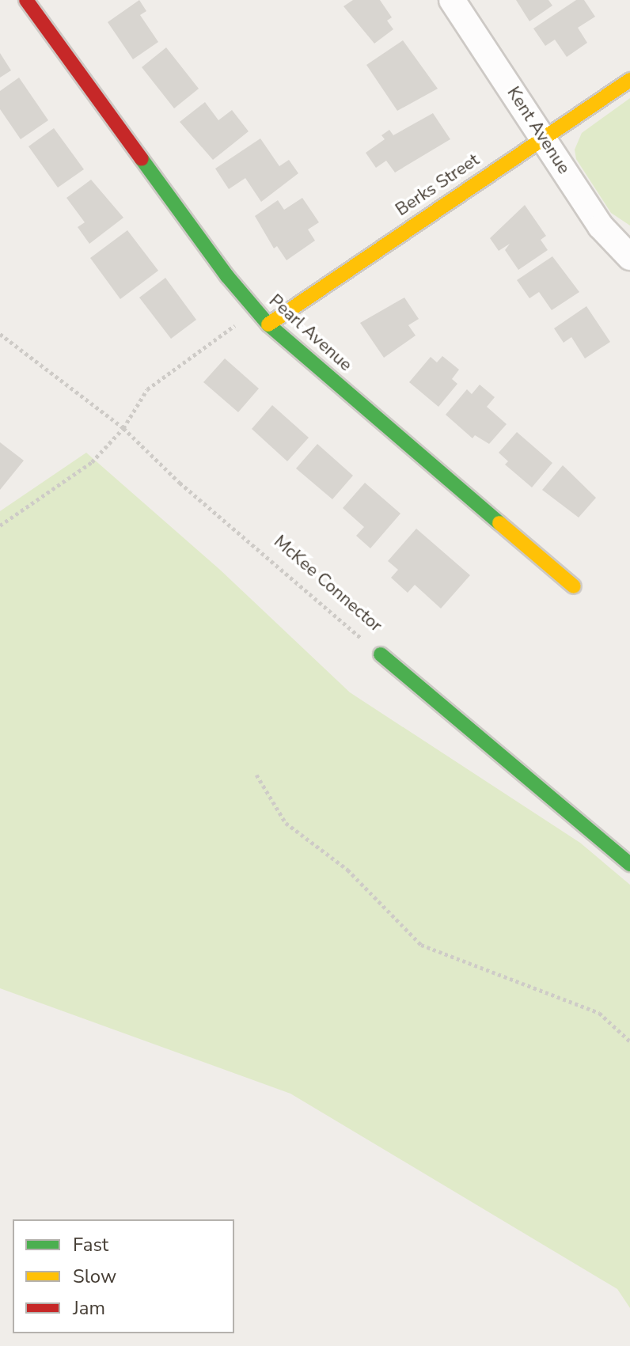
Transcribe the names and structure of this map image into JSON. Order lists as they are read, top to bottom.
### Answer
{
  "streets": {
    "street": [
      "Kent Avenue",
      "Berks Street",
      "Pearl Avenue",
      "McKee Connector"
    ]
  },
  "crossings": [
    ["Kent Avenue", "Berks Street"],
    ["Berks Street", "Pearl Avenue"]
  ],
  "legend": ["Fast", "Slow", "Jam"]
}
